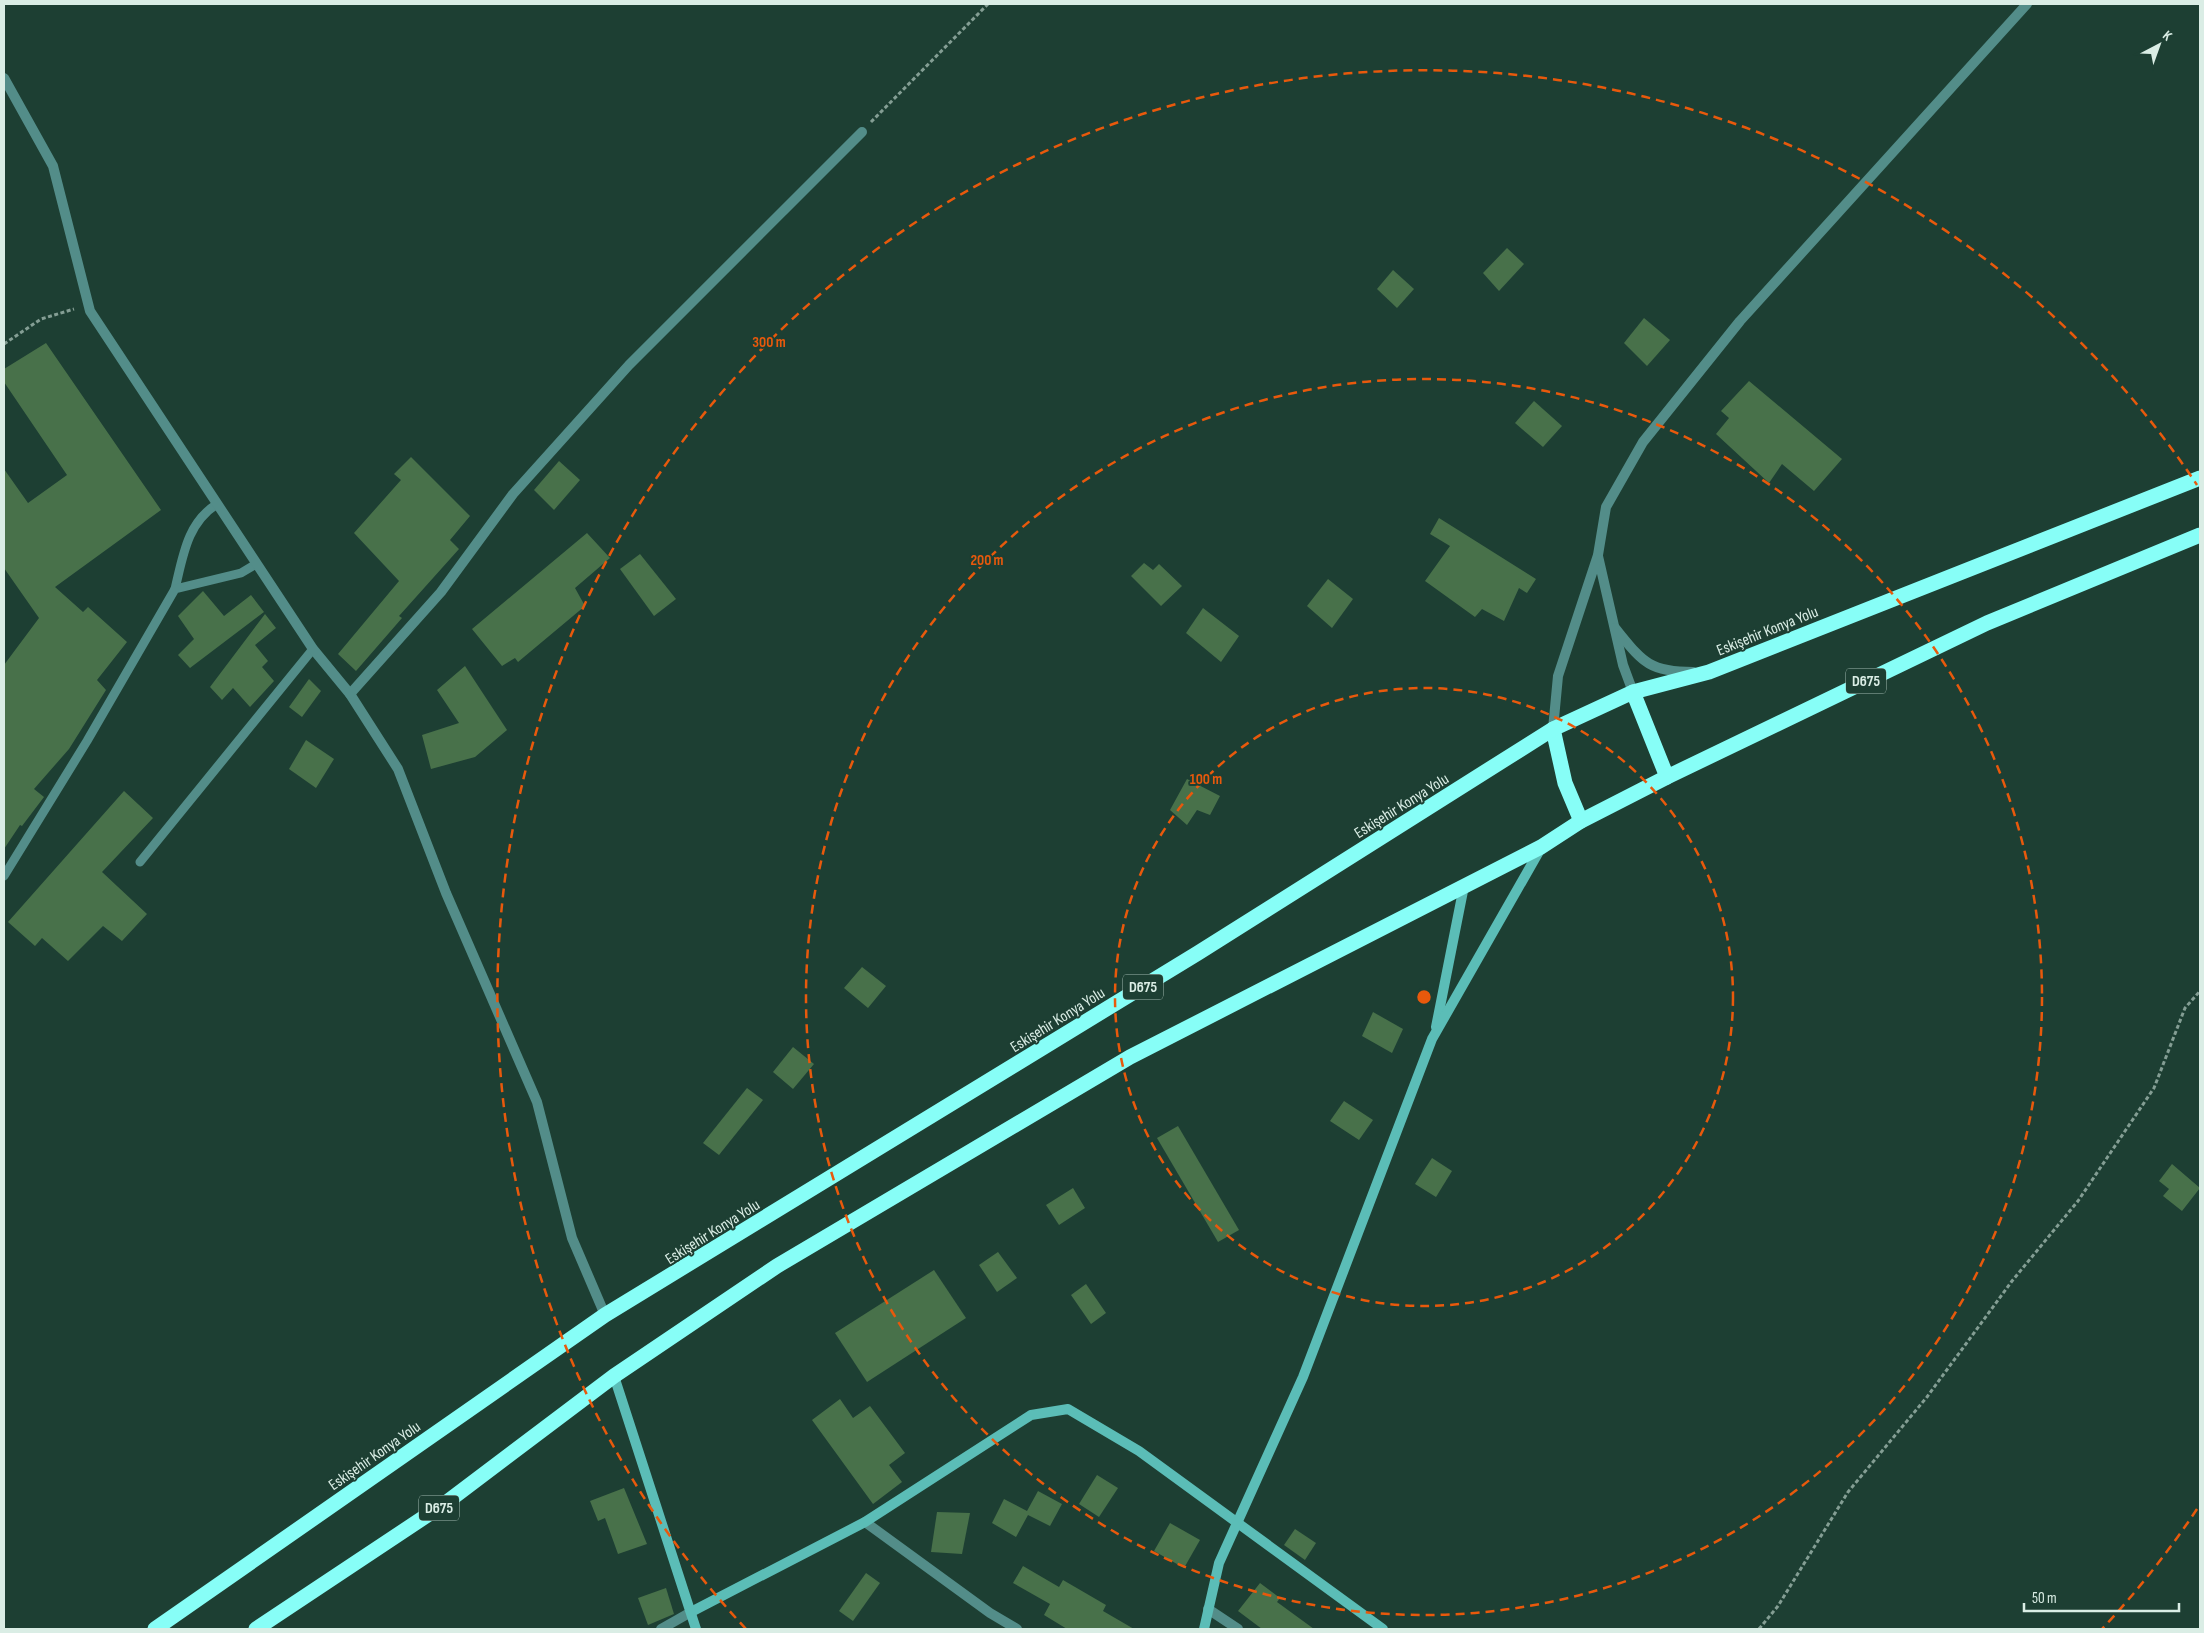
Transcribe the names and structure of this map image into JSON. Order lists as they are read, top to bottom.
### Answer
{
  "streets": {
    "highway": ["Eskişehir Konya Yolu", "D675"]
  },
  "scale_bar": "50 m",
  "north": "top right",
  "rings": ["300 m", "200 m", "100 m"]
}
